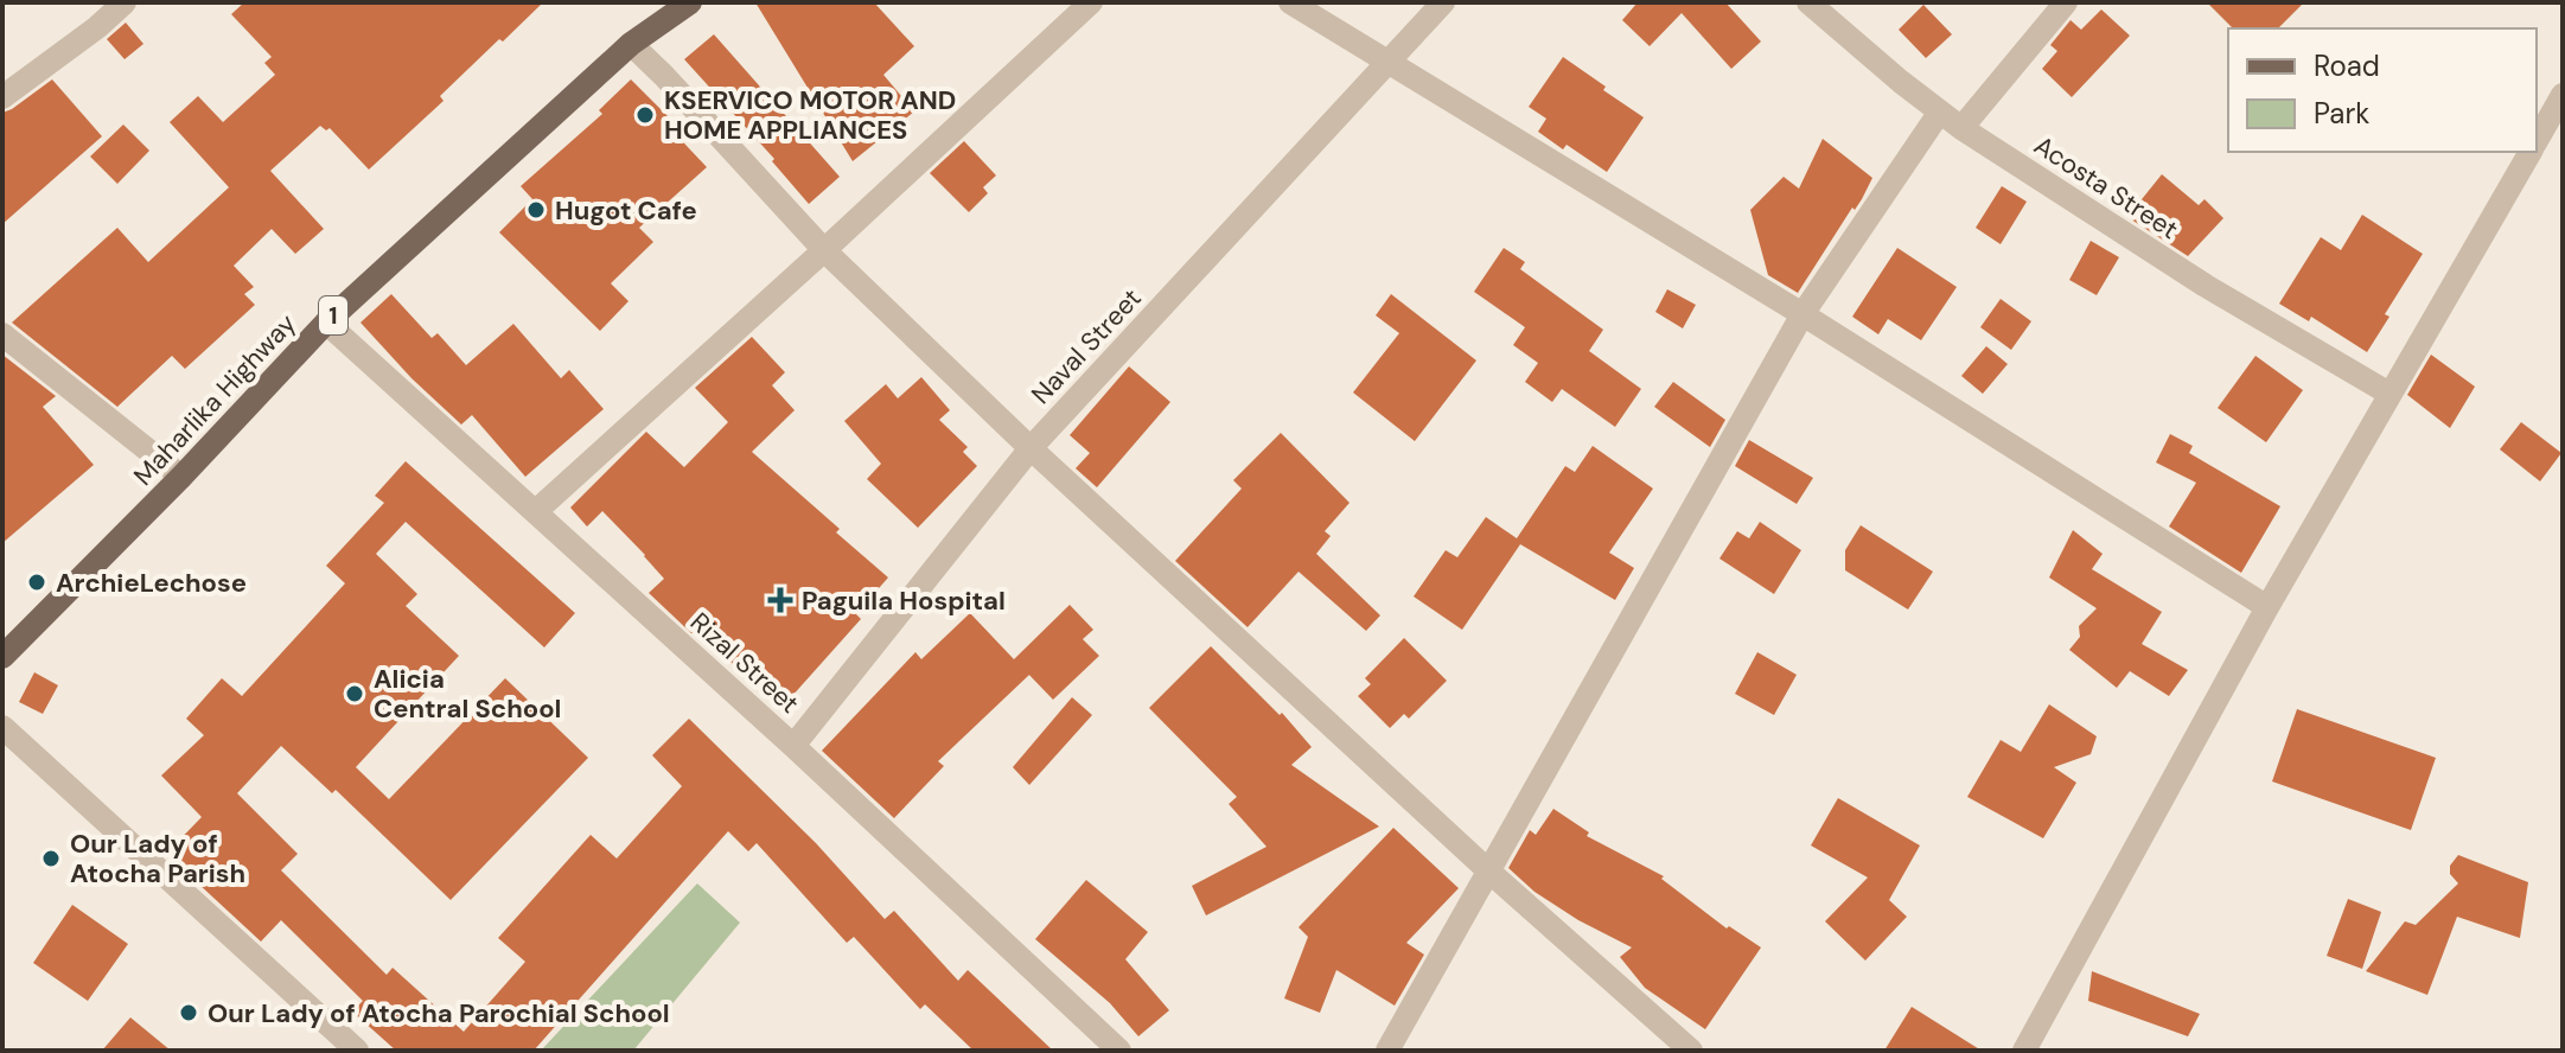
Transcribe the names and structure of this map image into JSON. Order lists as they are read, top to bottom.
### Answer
{
  "streets": {
    "main road": ["1", "Maharlika Highway"],
    "street": ["Acosta Street", "Naval Street", "Rizal Street"]
  },
  "crossings": [
    ["Naval Street", "Rizal Street"],
    ["Maharlika Highway", "Rizal Street"]
  ],
  "places": {
    "other": [
      "KSERVICO MOTOR AND HOME APPLIANCES",
      "Hugot Cafe",
      "ArchieLechose",
      "Alicia Central School",
      "Our Lady of Atocha Parish",
      "Our Lady of Atocha Parochial School"
    ],
    "health": ["Paguila Hospital"]
  },
  "legend": ["Road", "Park"]
}
